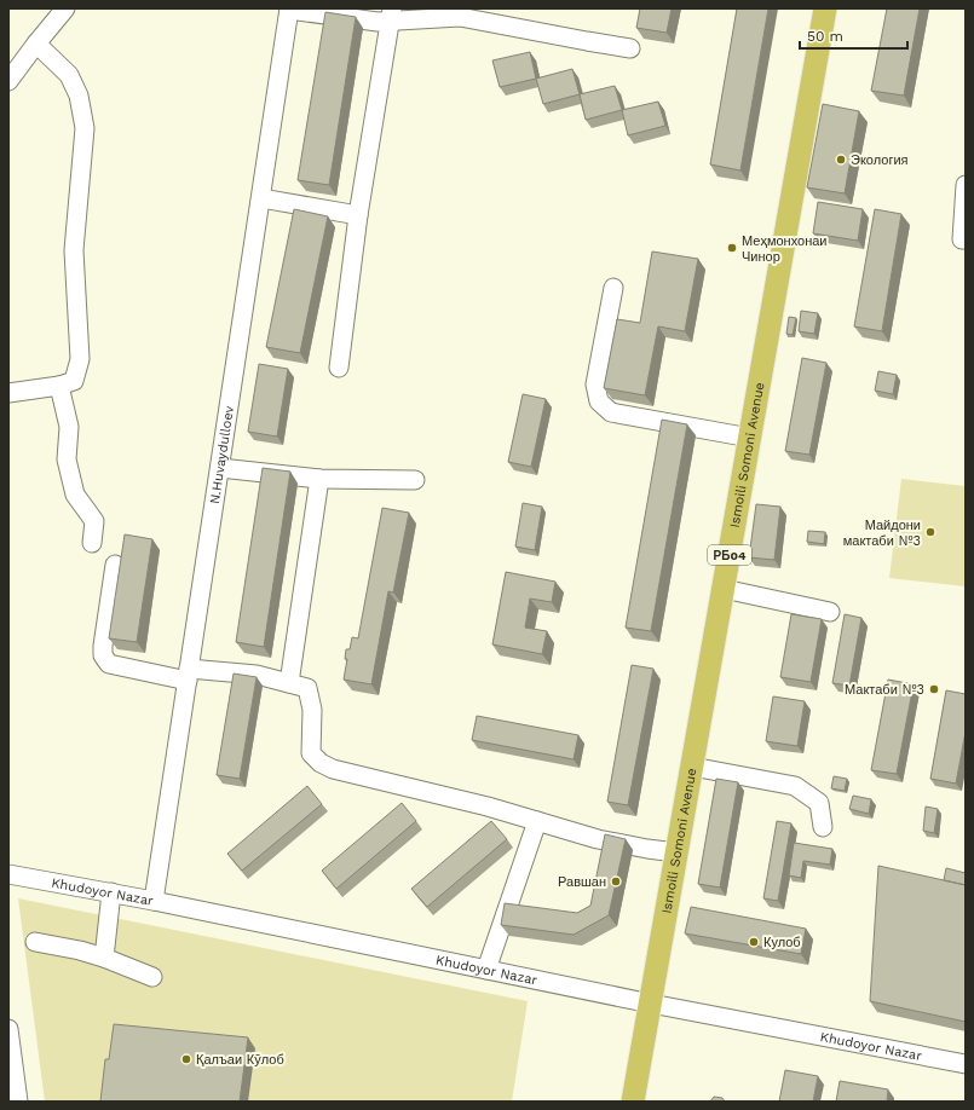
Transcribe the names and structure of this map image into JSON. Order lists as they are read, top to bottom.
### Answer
{
  "streets": {
    "main road": ["Ismoili Somoni Avenue", "РБ04"],
    "street": ["N.Huvaydulloev", "Khudoyor Nazar"]
  },
  "crossings": [
    ["N.Huvaydulloev", "Khudoyor Nazar"],
    ["Ismoili Somoni Avenue", "Khudoyor Nazar"]
  ],
  "places": [
    "Экология",
    "Меҳмонхонаи Чинор",
    "Майдони мактаби №3",
    "Мактаби №3",
    "Равшан",
    "Кулоб",
    "Қалъаи Кӯлоб"
  ],
  "scale_bar": "50 m"
}
